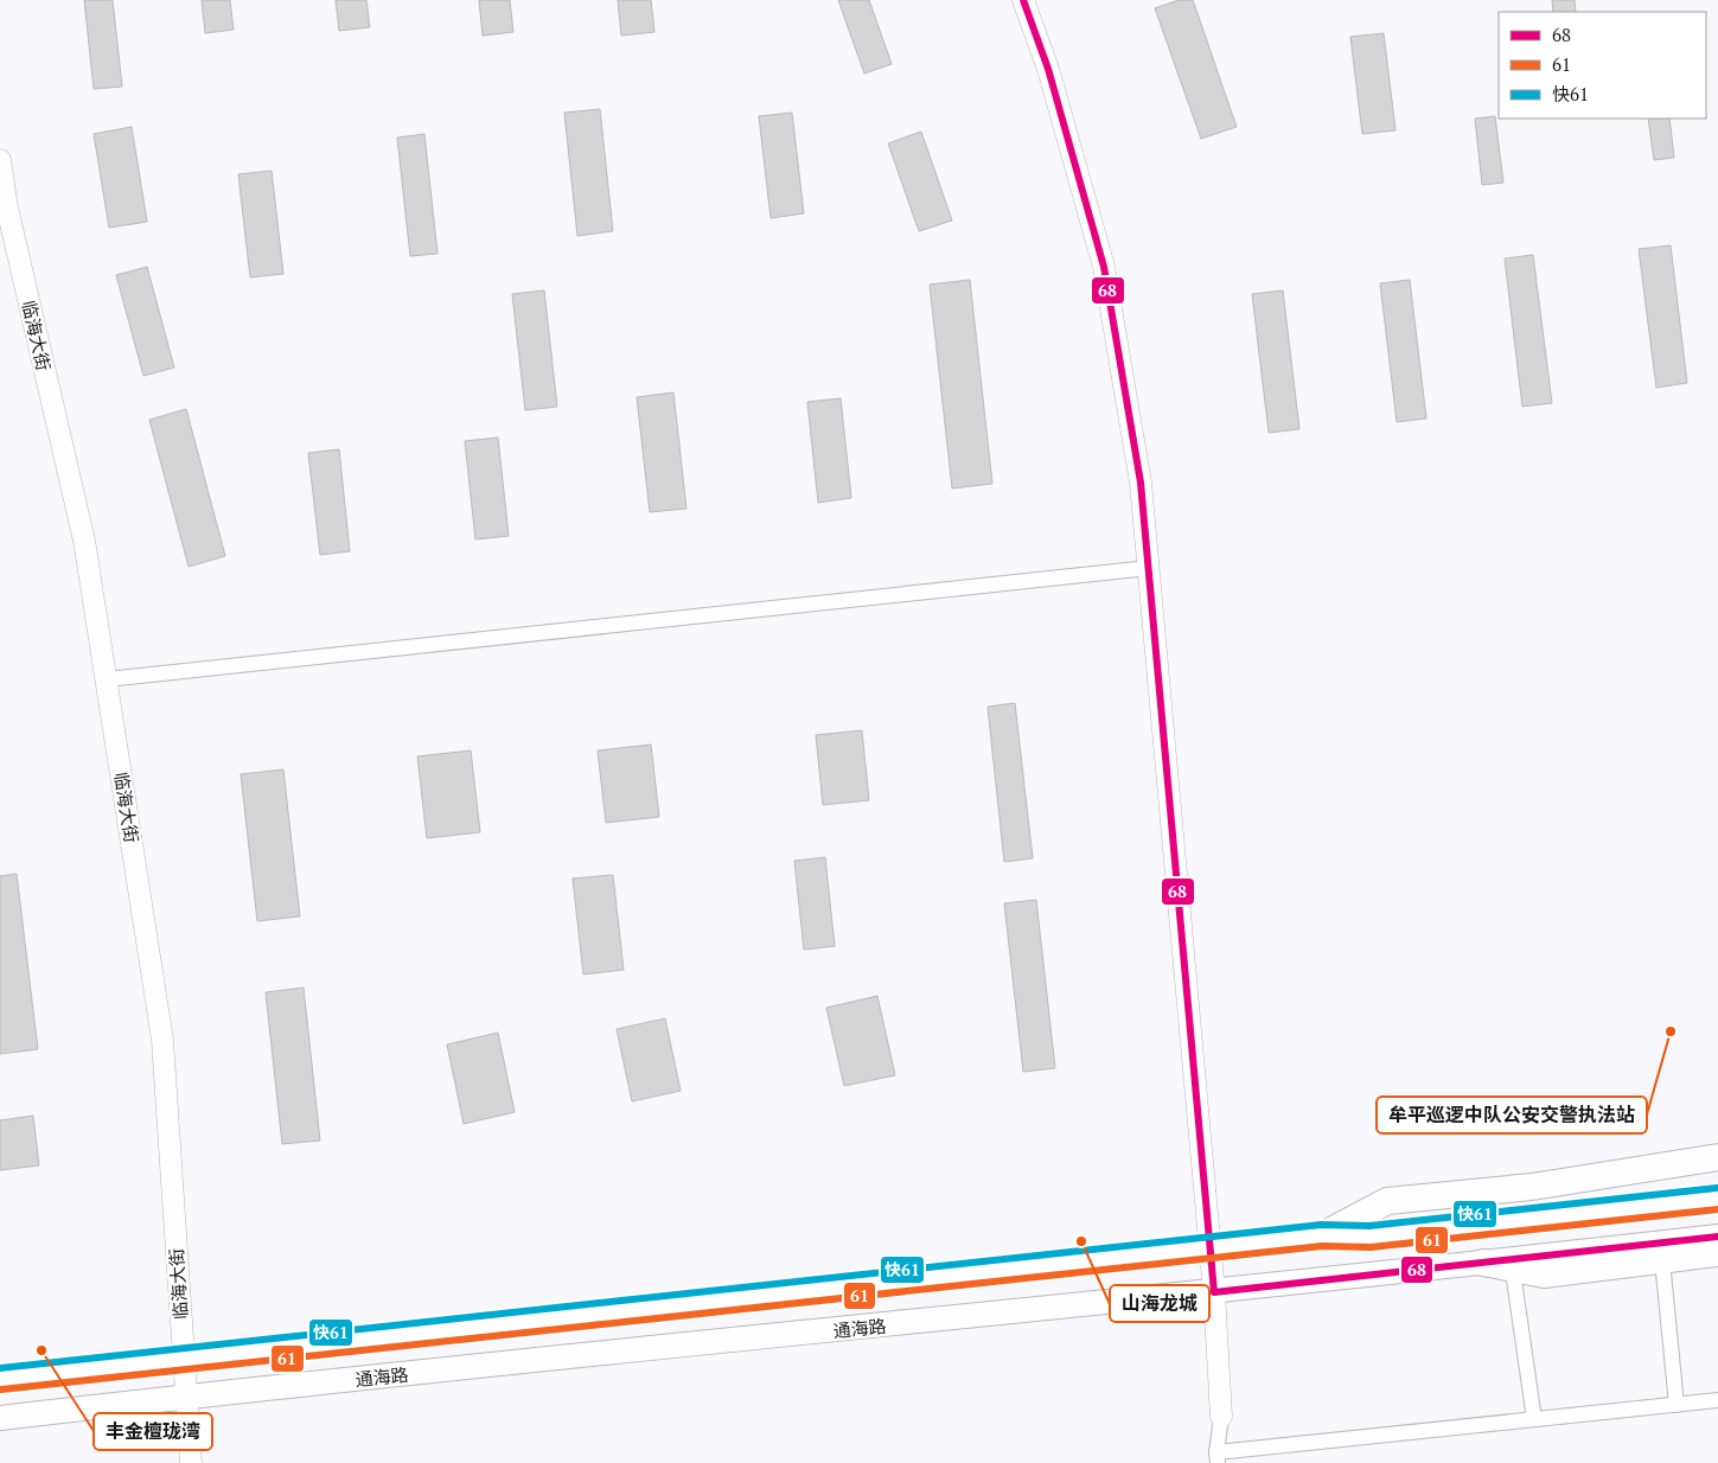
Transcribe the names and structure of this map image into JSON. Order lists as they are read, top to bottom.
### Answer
{
  "streets": {
    "main road": ["临海大街", "通海路"]
  },
  "crossings": [
    ["临海大街", "通海路"]
  ],
  "places": ["牟平巡逻中队公安交警执法站", "山海龙城", "丰金檀珑湾"],
  "lines": ["transit line 68", "transit line 快61", "transit line 61"],
  "legend": ["68", "61", "快61"]
}
